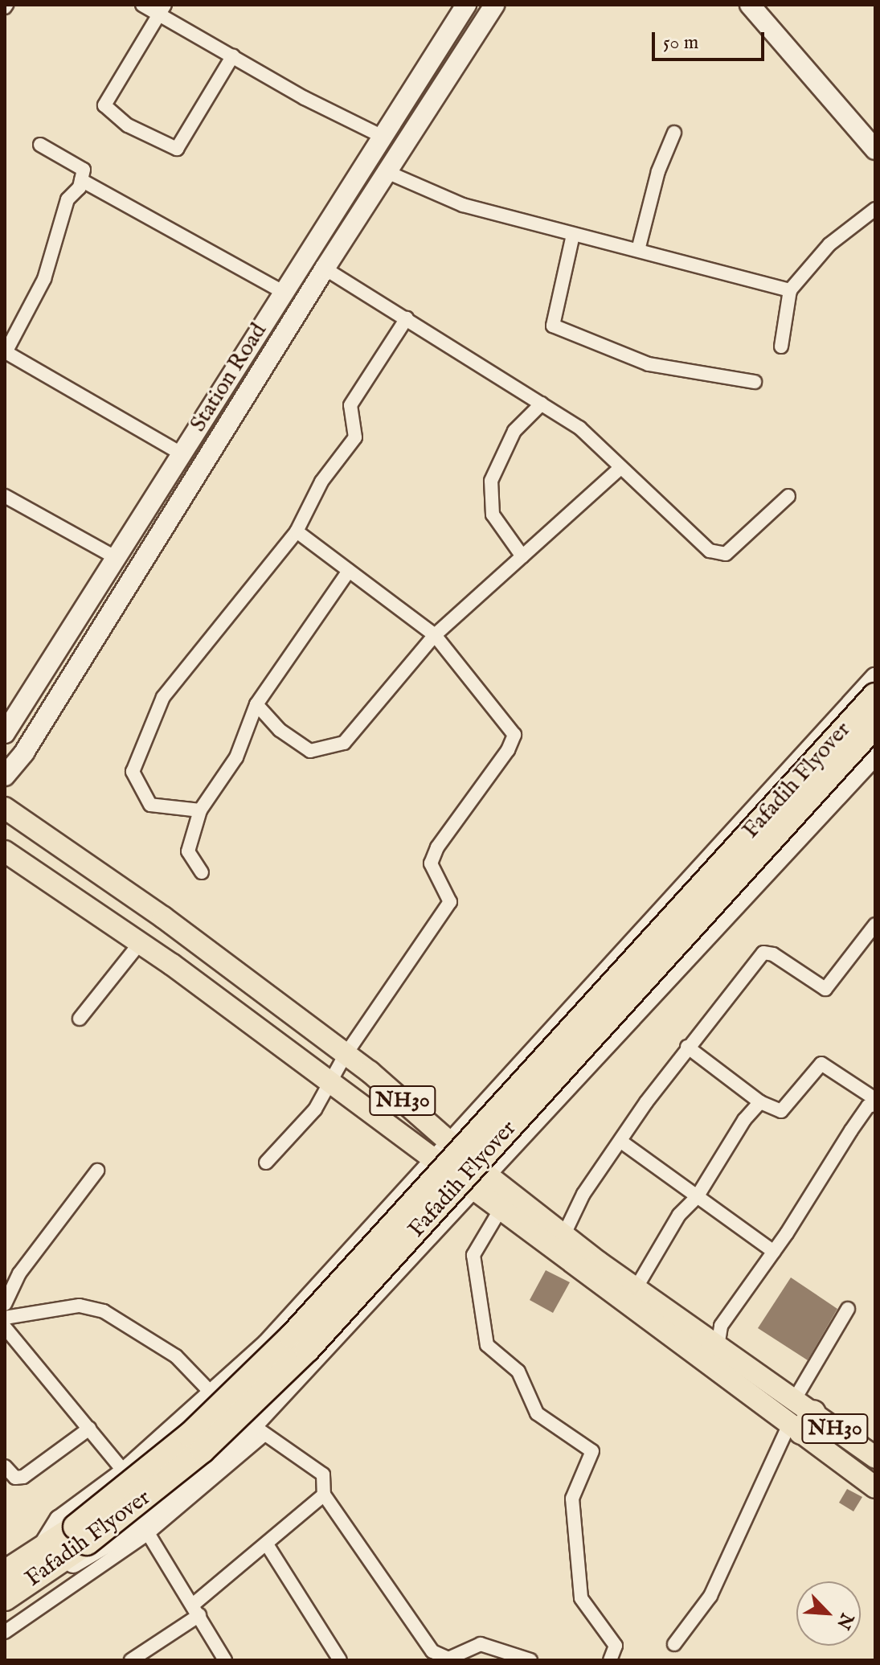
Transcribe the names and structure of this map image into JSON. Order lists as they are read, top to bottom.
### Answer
{
  "streets": {
    "highway": ["Fafadih Flyover"],
    "main road": ["NH30"],
    "street": ["Station Road"]
  },
  "scale_bar": "50 m",
  "north": "bottom right"
}
